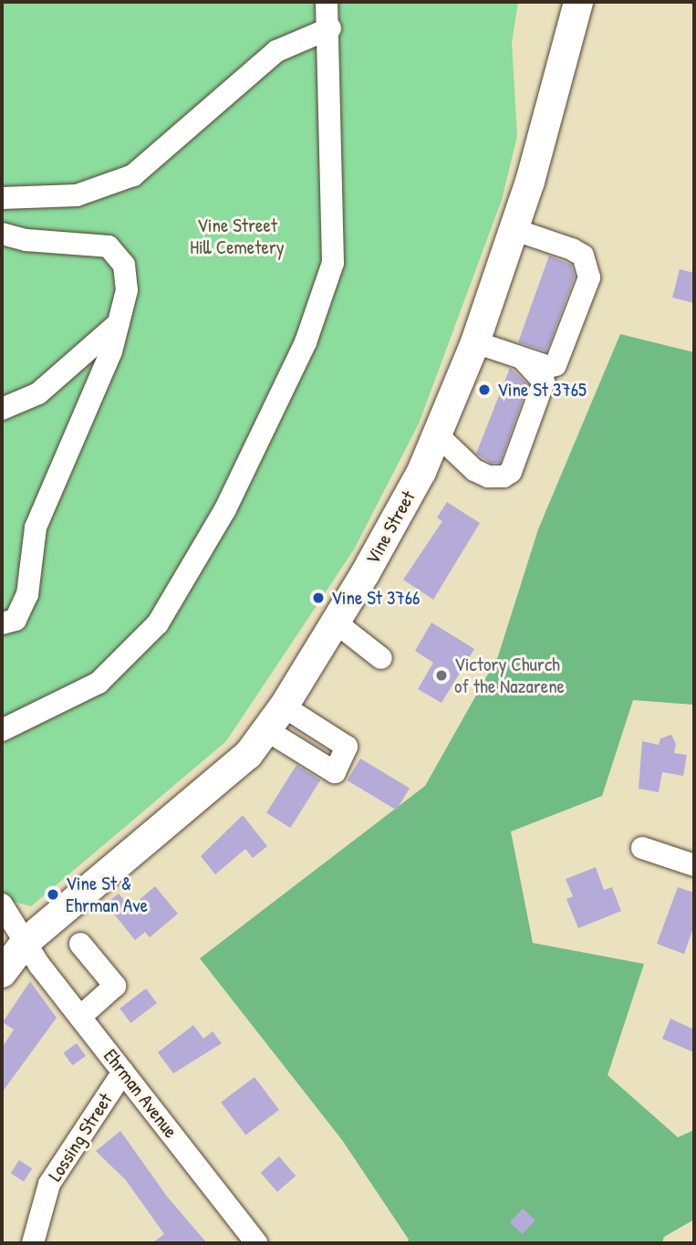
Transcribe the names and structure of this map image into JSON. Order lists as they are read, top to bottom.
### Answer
{
  "streets": {
    "main road": ["Vine Street"],
    "street": ["Ehrman Avenue", "Lossing Street"]
  },
  "crossings": [
    ["Vine Street", "Ehrman Avenue"],
    ["Ehrman Avenue", "Lossing Street"]
  ],
  "parks": ["Vine Street Hill Cemetery"],
  "places": [
    "Vine St 3765",
    "Vine St 3766",
    "Victory Church of the Nazarene",
    "Vine St & Ehrman Ave"
  ]
}
